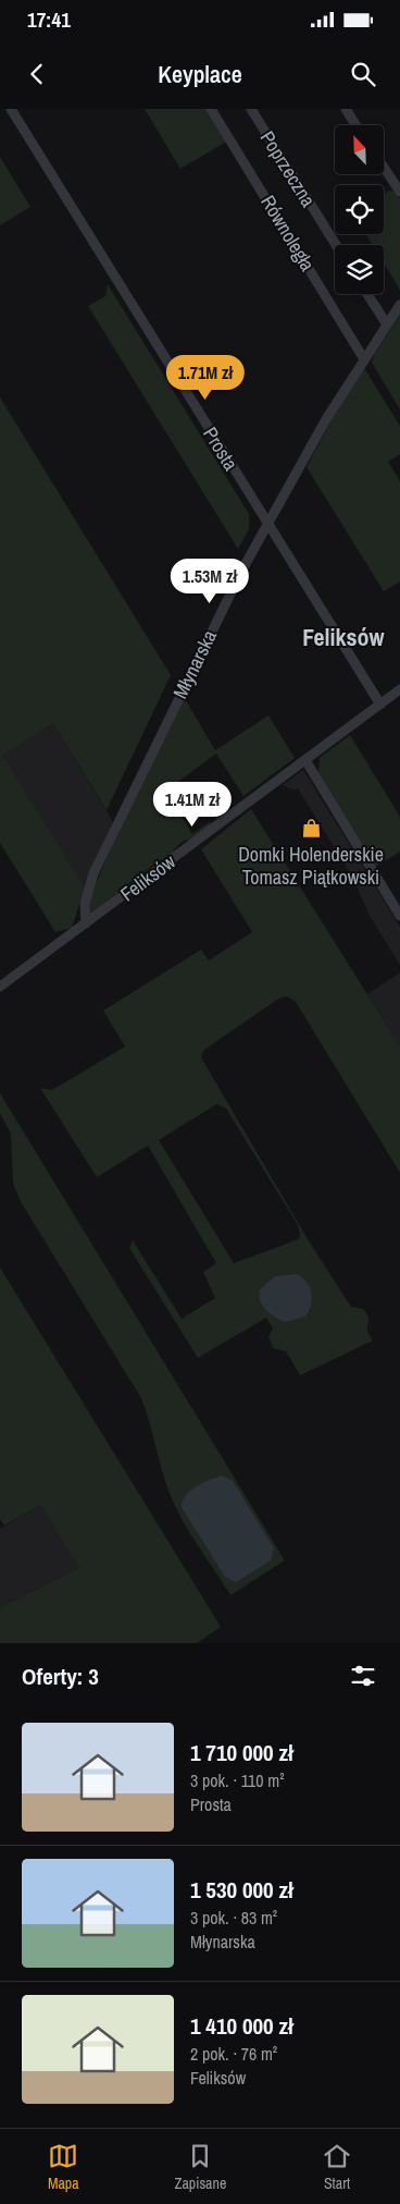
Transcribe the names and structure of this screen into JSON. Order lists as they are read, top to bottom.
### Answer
{
  "streets": {
    "street": [
      "Poprzeczna",
      "Równoległa",
      "Prosta",
      "Młynarska",
      "Feliksów"
    ]
  },
  "crossings": [
    ["Równoległa", "Młynarska"],
    ["Prosta", "Młynarska"],
    ["Prosta", "Feliksów"],
    ["Młynarska", "Feliksów"]
  ],
  "districts": ["Feliksów"],
  "places": {
    "shop": ["Domki Holenderskie Tomasz Piątkowski"]
  },
  "north": "top left",
  "page": {
    "status": "17:41",
    "header": "Keyplace",
    "price": ["1.71M zł", "1.53M zł", "1.41M zł"],
    "heading": "Oferty: 3",
    "list": [
      {
        "name": "1 710 000 zł",
        "note": "3 pok. · 110 m² · Prosta"
      },
      {
        "name": "1 530 000 zł",
        "note": "3 pok. · 83 m² · Młynarska"
      },
      {
        "name": "1 410 000 zł",
        "note": "2 pok. · 76 m² · Feliksów"
      }
    ],
    "tabs": ["Mapa", "Zapisane", "Start"]
  }
}
